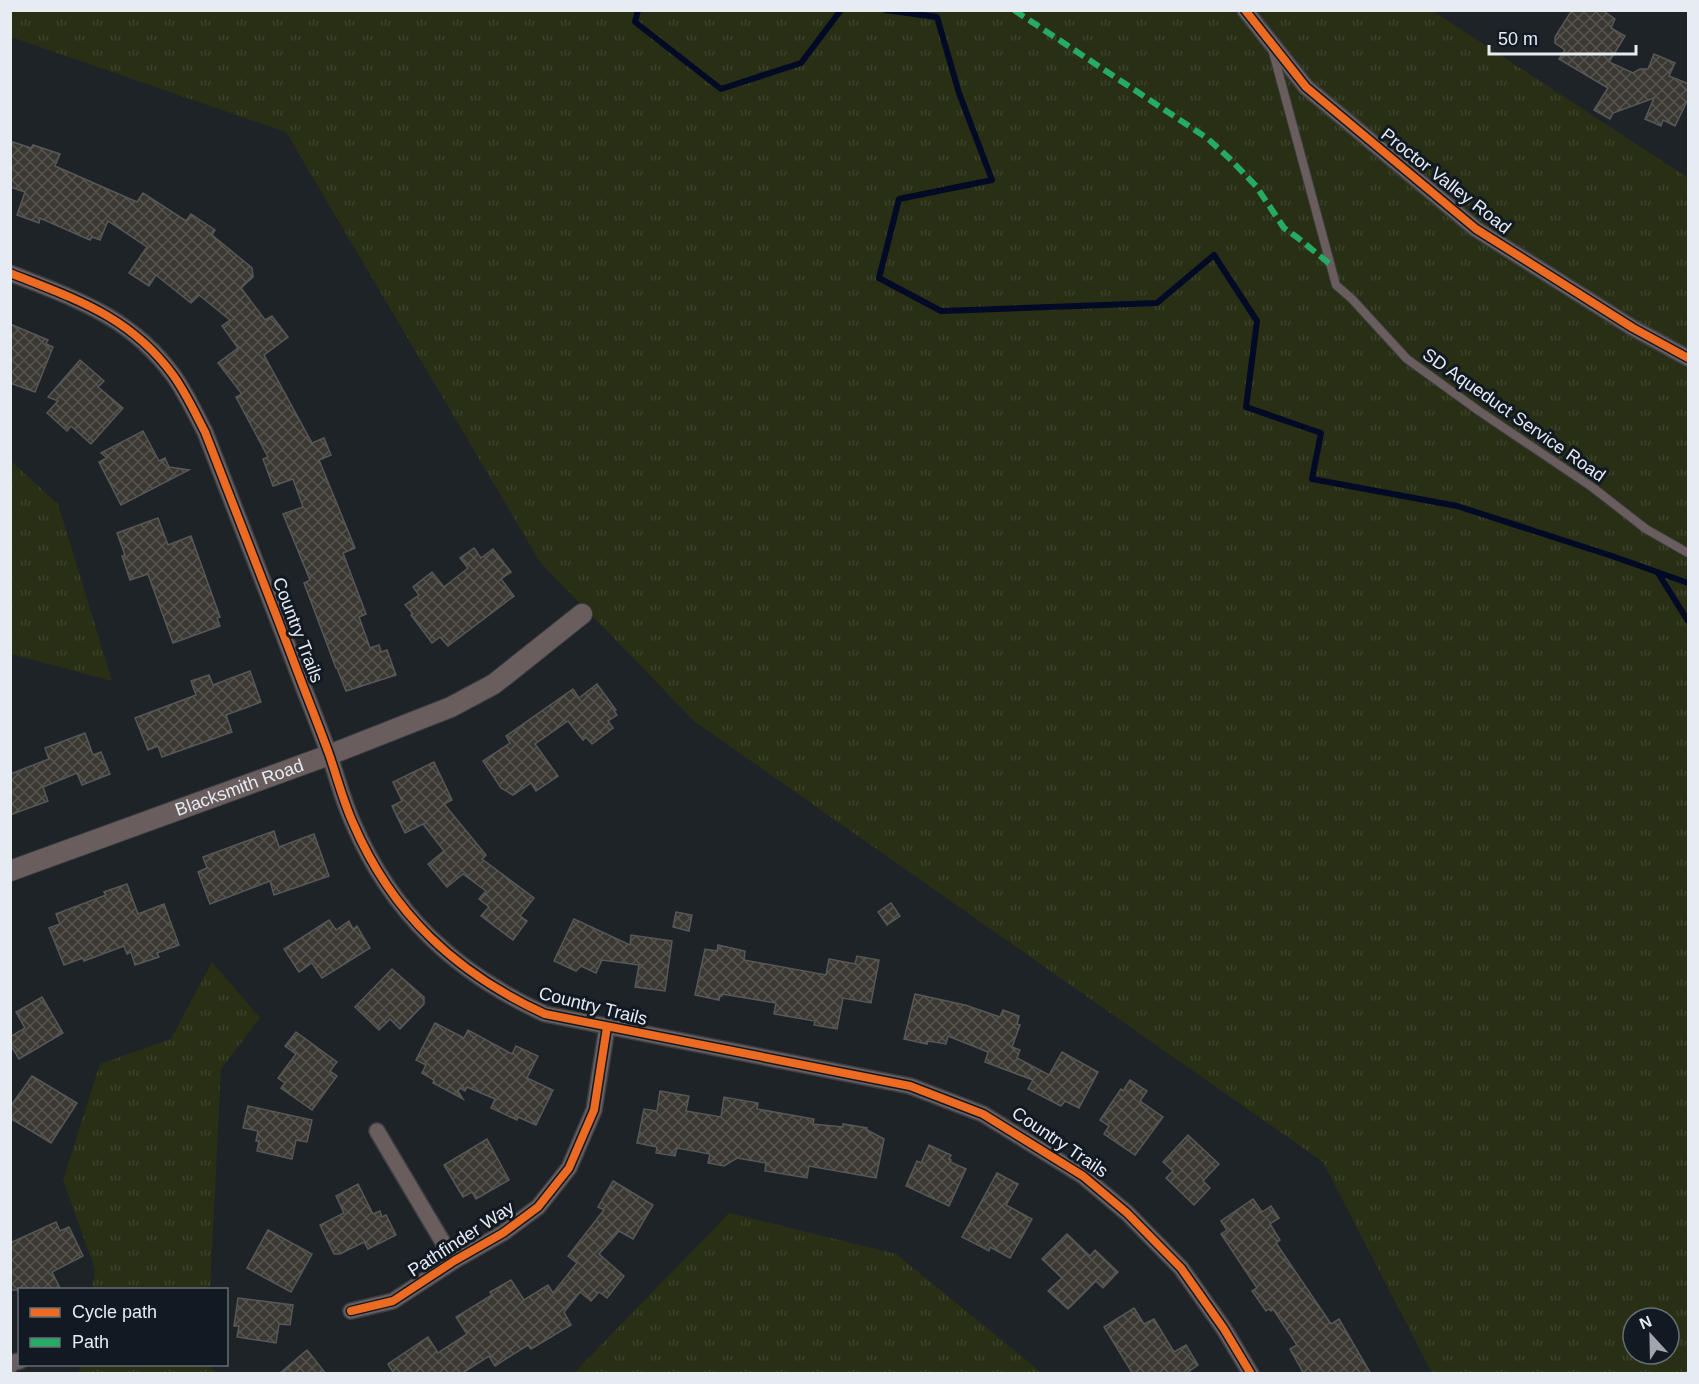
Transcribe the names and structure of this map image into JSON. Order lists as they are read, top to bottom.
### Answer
{
  "streets": {
    "street": [
      "Proctor Valley Road",
      "Country Trails",
      "Blacksmith Road",
      "Pathfinder Way"
    ],
    "lane": ["SD Aqueduct Service Road"]
  },
  "crossings": [
    ["Proctor Valley Road", "SD Aqueduct Service Road"],
    ["Country Trails", "Blacksmith Road"],
    ["Country Trails", "Pathfinder Way"]
  ],
  "legend": ["Cycle path", "Path"],
  "scale_bar": "50 m",
  "north": "top"
}
